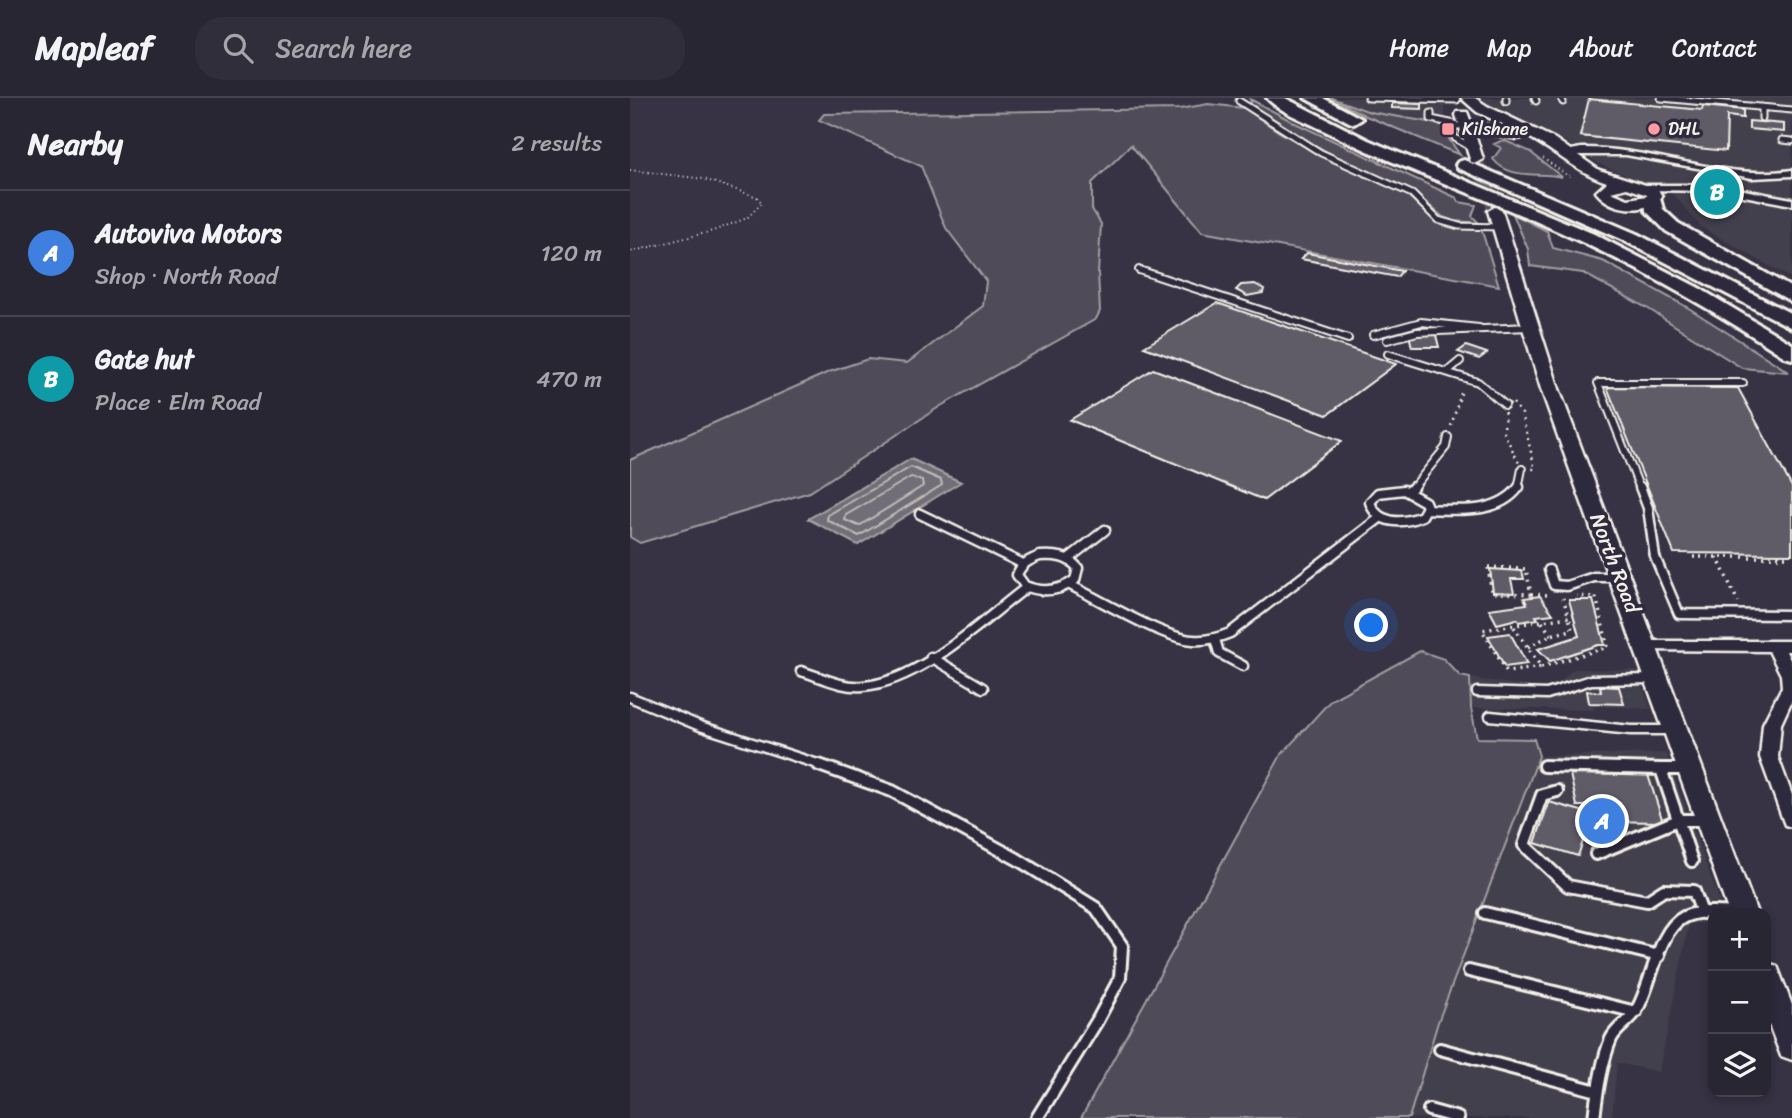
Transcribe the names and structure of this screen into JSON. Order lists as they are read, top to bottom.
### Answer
{
  "streets": {
    "main road": ["North Road"]
  },
  "places": {
    "transit": ["Kilshane"],
    "other": ["DHL"]
  },
  "page": {
    "header": "Mapleaf",
    "search": "Search here",
    "nav": [
      "Home",
      "Map",
      "About",
      "Contact"
    ],
    "heading": ["Nearby", "2 results"],
    "pins": ["B", "A"],
    "list": [
      {
        "mark": "A",
        "name": "Autoviva Motors",
        "note": "Shop · North Road",
        "value": "120 m"
      },
      {
        "mark": "B",
        "name": "Gate hut",
        "note": "Place · Elm Road",
        "value": "470 m"
      }
    ],
    "map_buttons": ["+", "−"]
  }
}
